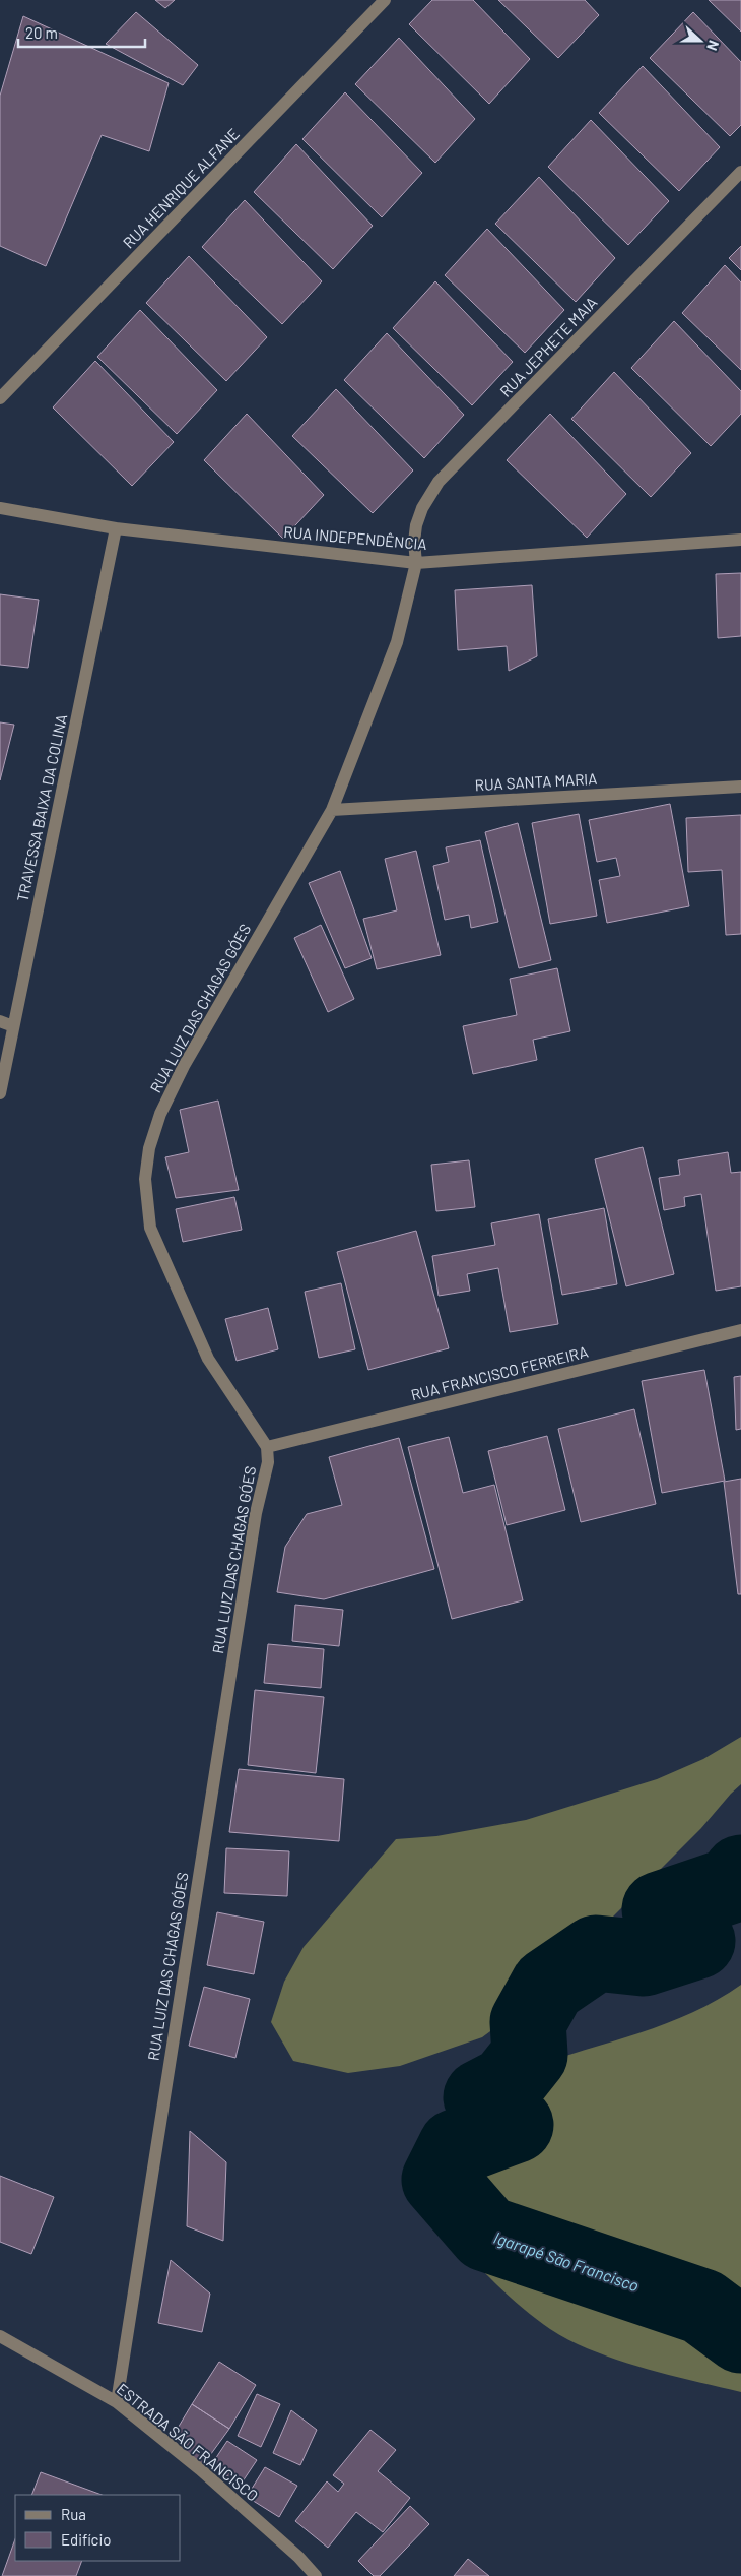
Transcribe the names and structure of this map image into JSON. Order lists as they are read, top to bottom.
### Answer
{
  "streets": {
    "street": [
      "RUA HENRIQUE ALFANE",
      "RUA JEPHETE MAIA",
      "RUA INDEPENDÊNCIA",
      "RUA SANTA MARIA",
      "TRAVESSA BAIXA DA COLINA",
      "RUA LUIZ DAS CHAGAS GÓES",
      "RUA FRANCISCO FERREIRA",
      "ESTRADA SÃO FRANCISCO"
    ]
  },
  "crossings": [
    ["RUA JEPHETE MAIA", "RUA INDEPENDÊNCIA"],
    ["RUA JEPHETE MAIA", "RUA LUIZ DAS CHAGAS GÓES"],
    ["RUA INDEPENDÊNCIA", "TRAVESSA BAIXA DA COLINA"],
    ["RUA INDEPENDÊNCIA", "RUA LUIZ DAS CHAGAS GÓES"],
    ["RUA SANTA MARIA", "RUA LUIZ DAS CHAGAS GÓES"],
    ["RUA LUIZ DAS CHAGAS GÓES", "RUA FRANCISCO FERREIRA"],
    ["RUA LUIZ DAS CHAGAS GÓES", "ESTRADA SÃO FRANCISCO"]
  ],
  "water": ["Igarapé São Francisco"],
  "legend": ["Rua", "Edifício"],
  "scale_bar": "20 m",
  "north": "right"
}
